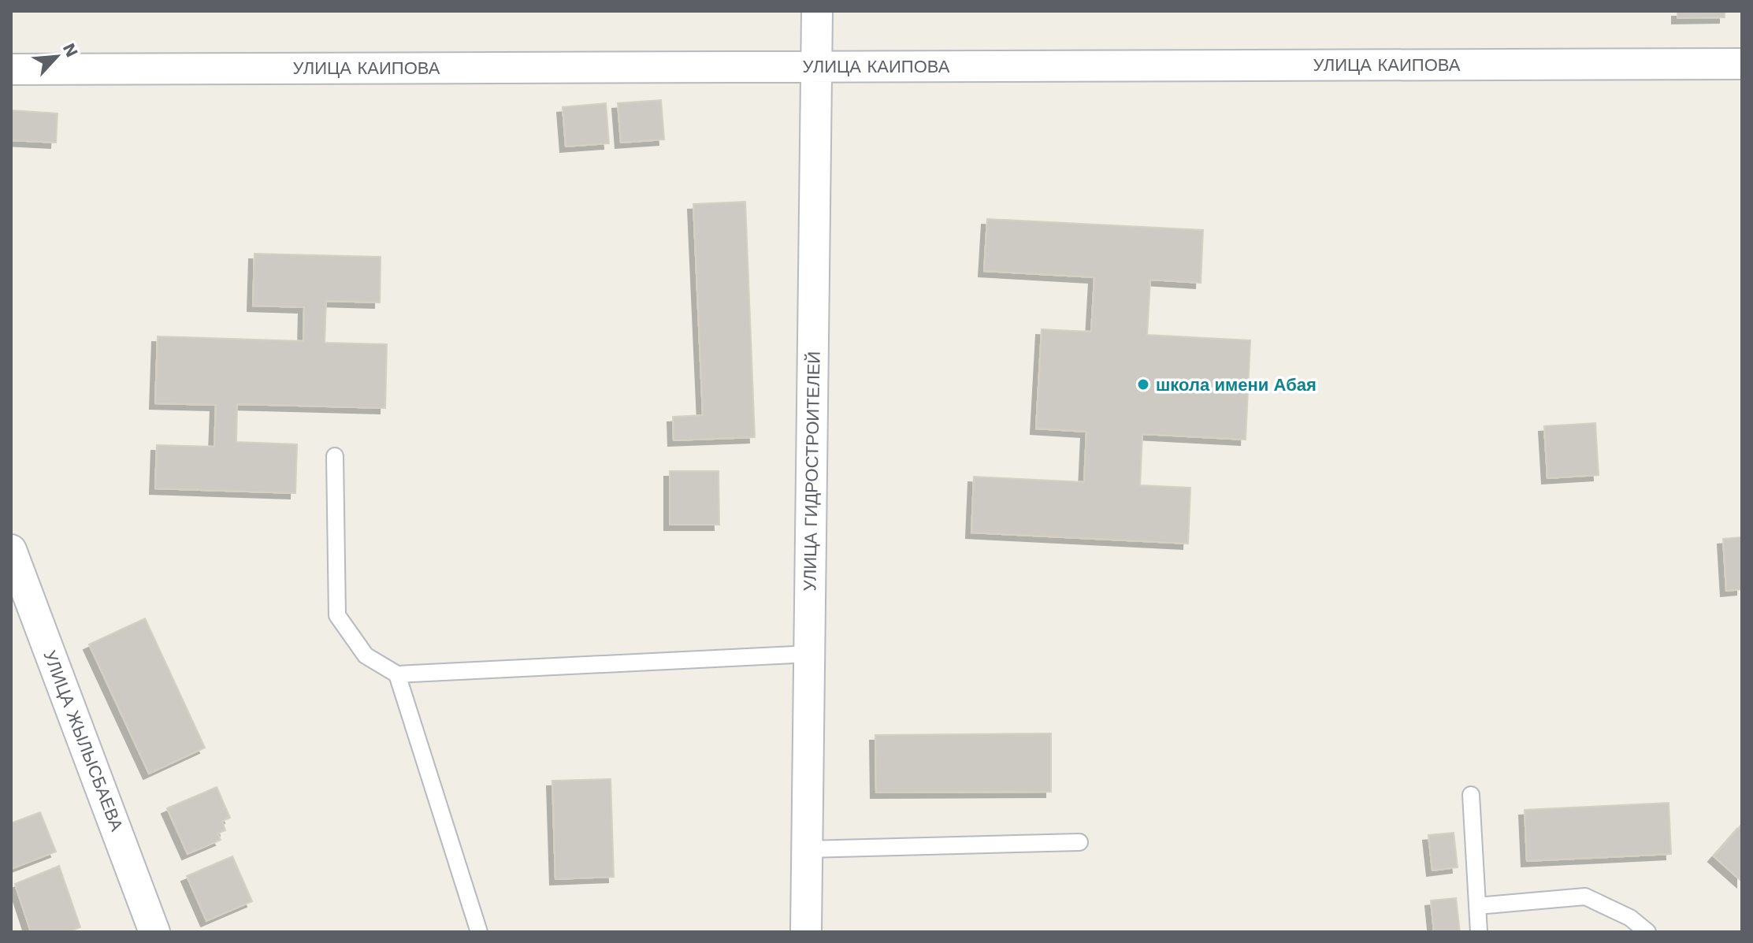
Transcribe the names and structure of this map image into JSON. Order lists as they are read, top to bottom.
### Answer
{
  "streets": {
    "street": ["УЛИЦА КАИПОВА", "УЛИЦА ГИДРОСТРОИТЕЛЕЙ", "УЛИЦА ЖЫЛЫСБАЕВА"]
  },
  "crossings": [
    ["УЛИЦА КАИПОВА", "УЛИЦА ГИДРОСТРОИТЕЛЕЙ"]
  ],
  "places": ["школа имени Абая"],
  "north": "top right"
}
